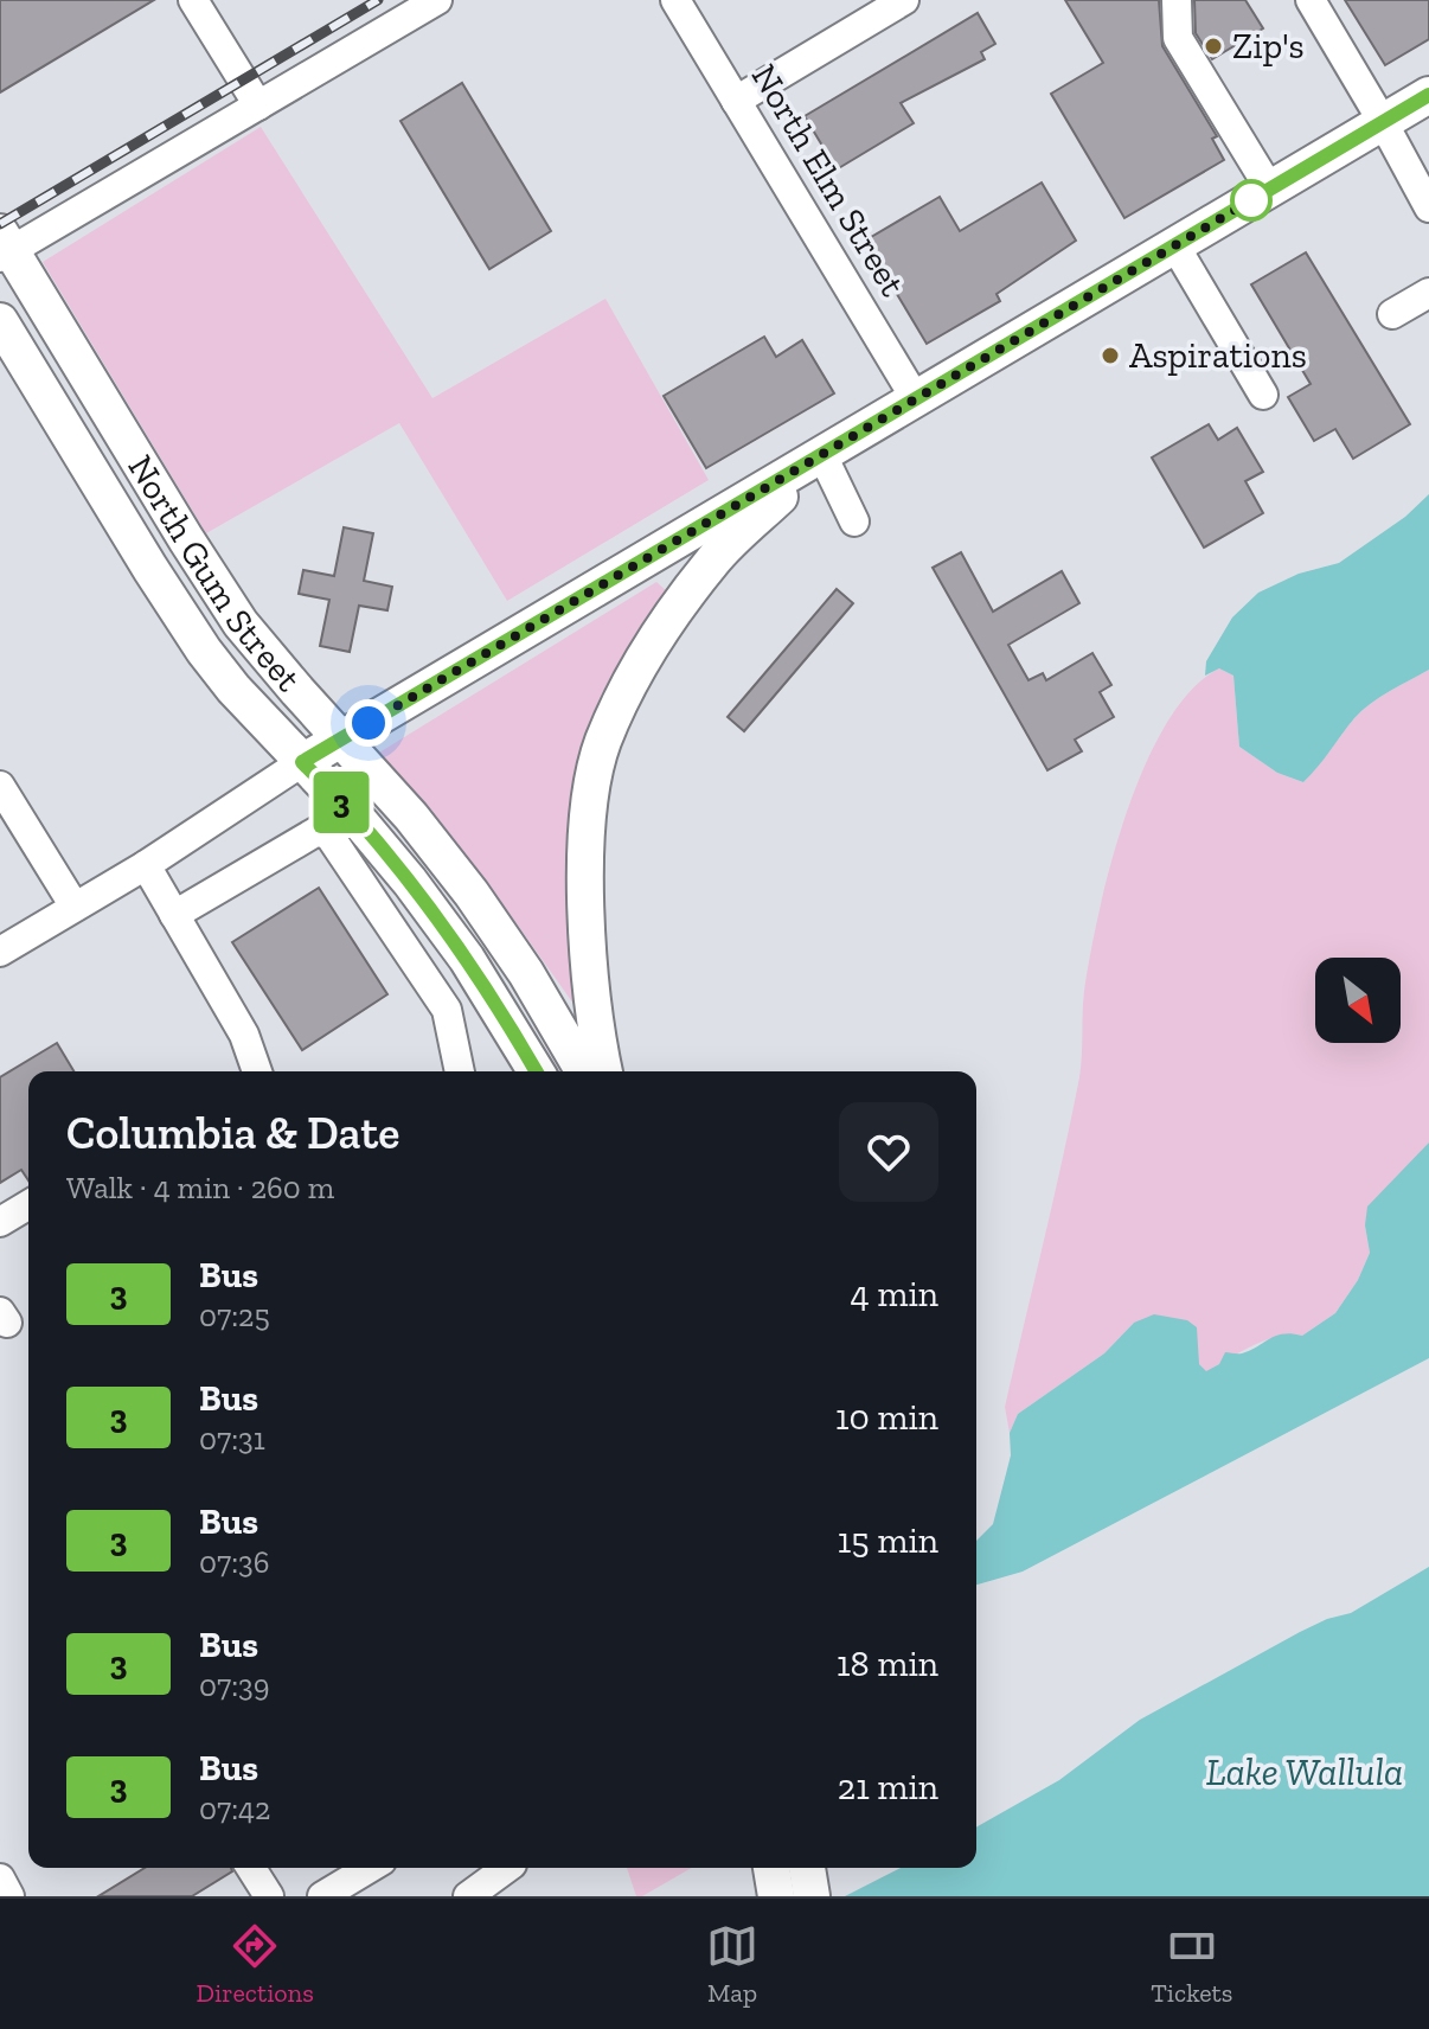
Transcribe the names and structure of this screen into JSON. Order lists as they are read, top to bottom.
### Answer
{
  "streets": {
    "main road": ["North Gum Street"],
    "street": ["North Elm Street"]
  },
  "water": ["Lake Wallula"],
  "places": ["Zip's", "Aspirations"],
  "lines": ["bus line 3"],
  "north": "bottom right",
  "page": {
    "on_map": "3",
    "heading": ["Columbia & Date", "Walk · 4 min · 260 m"],
    "list": [
      {
        "mark": "3",
        "name": "Bus",
        "note": "07:25",
        "value": "4 min"
      },
      {
        "mark": "3",
        "name": "Bus",
        "note": "07:31",
        "value": "10 min"
      },
      {
        "mark": "3",
        "name": "Bus",
        "note": "07:36",
        "value": "15 min"
      },
      {
        "mark": "3",
        "name": "Bus",
        "note": "07:39",
        "value": "18 min"
      },
      {
        "mark": "3",
        "name": "Bus",
        "note": "07:42",
        "value": "21 min"
      }
    ],
    "tabs": ["Directions", "Map", "Tickets"]
  }
}
